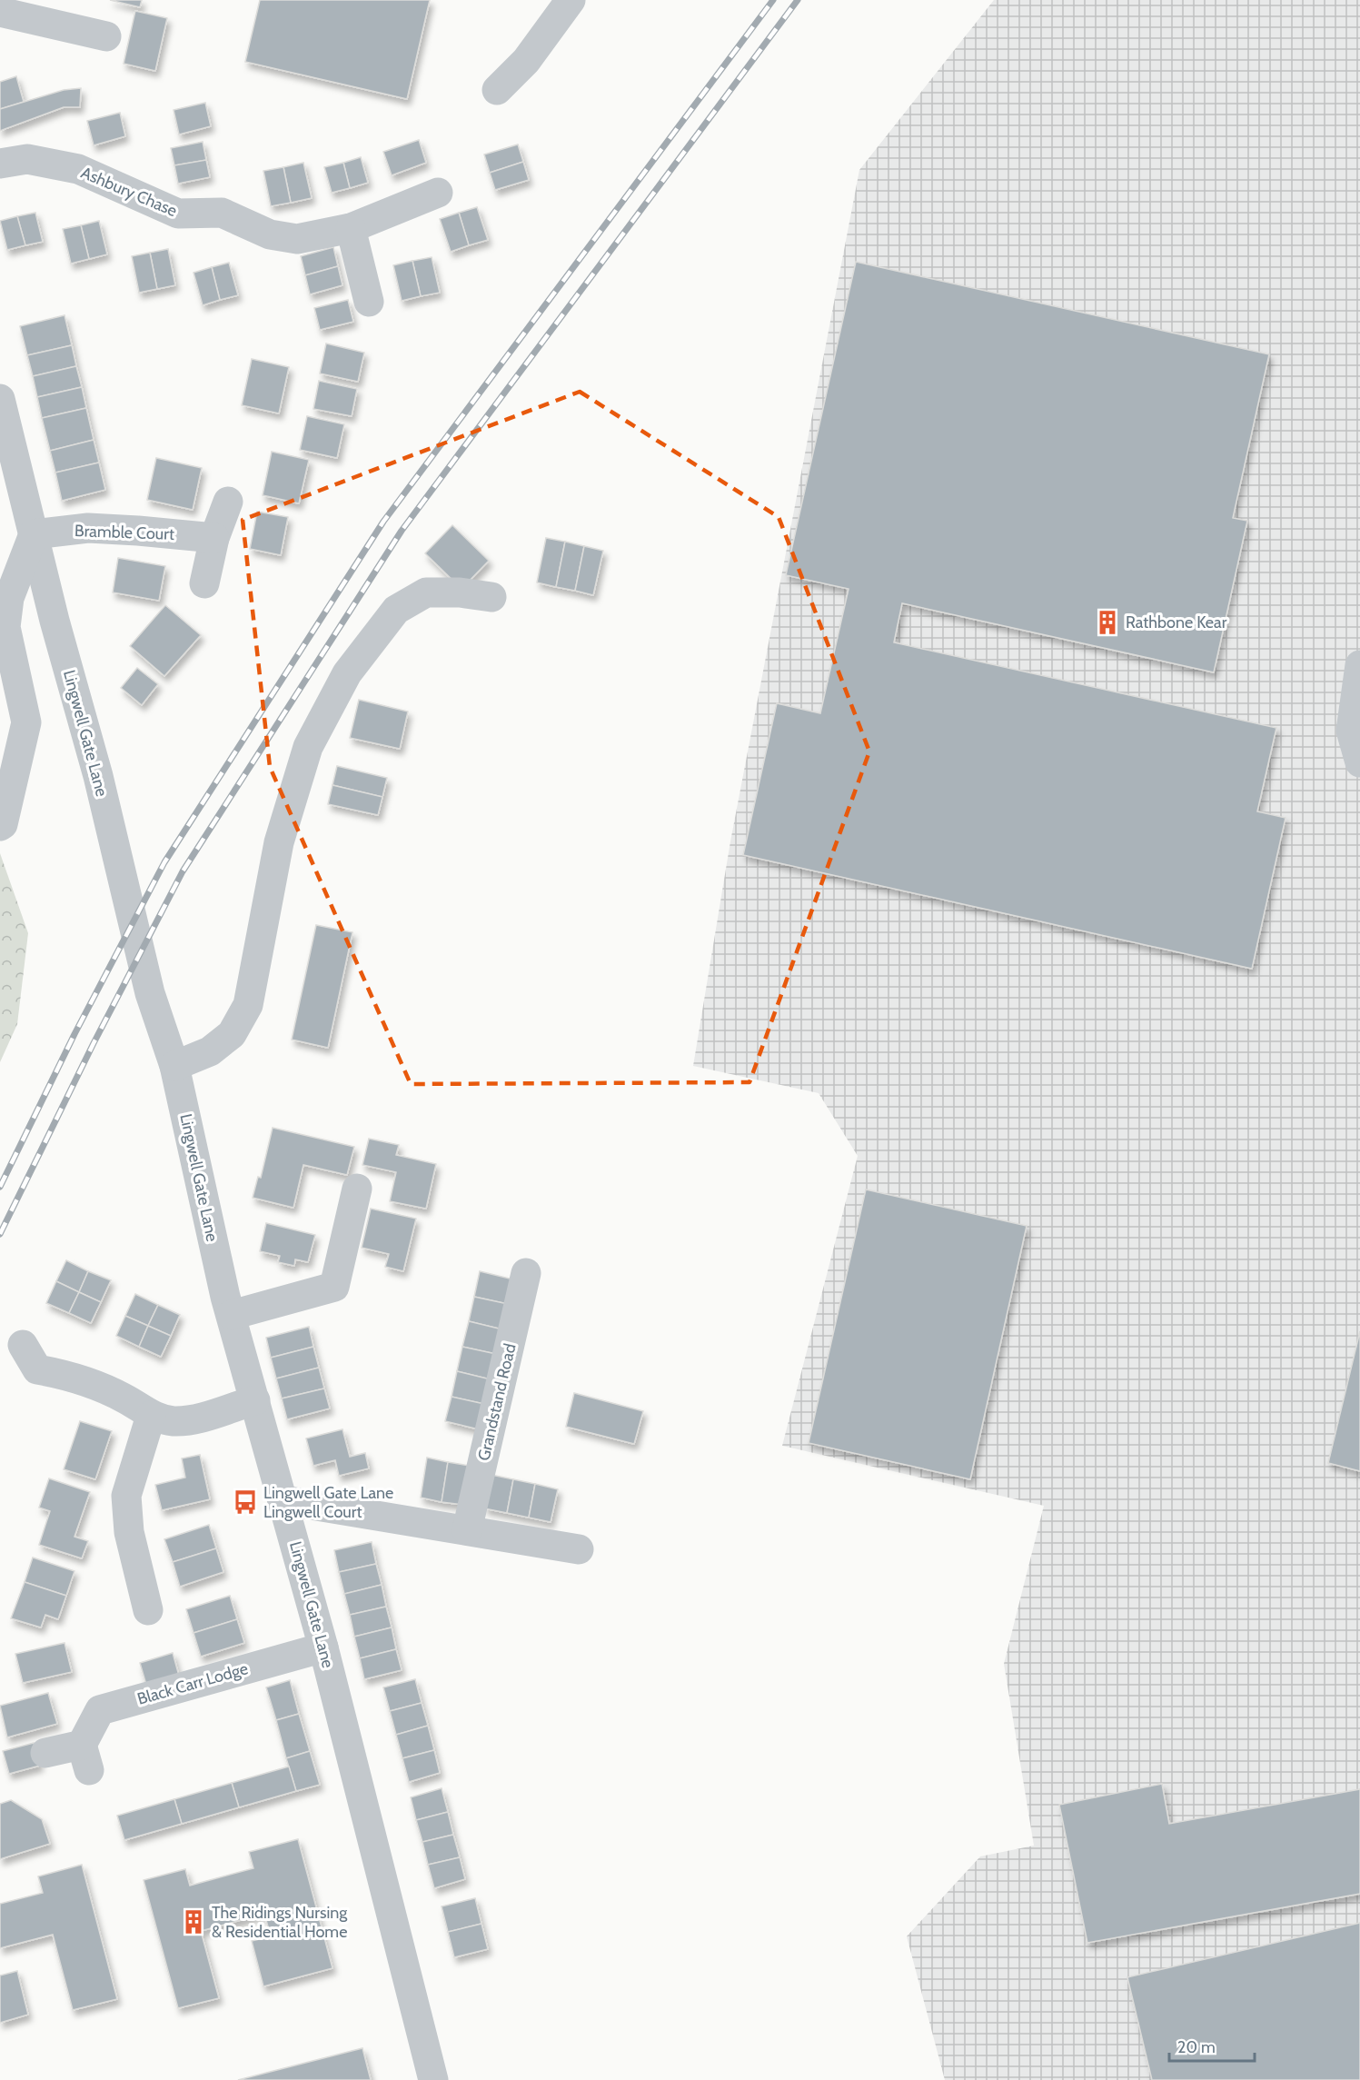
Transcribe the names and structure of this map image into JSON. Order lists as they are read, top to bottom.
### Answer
{
  "streets": {
    "street": [
      "Ashbury Chase",
      "Bramble Court",
      "Lingwell Gate Lane",
      "Grandstand Road",
      "Black Carr Lodge"
    ]
  },
  "crossings": [
    ["Bramble Court", "Lingwell Gate Lane"],
    ["Lingwell Gate Lane", "Black Carr Lodge"]
  ],
  "places": {
    "building": ["Rathbone Kear", "The Ridings Nursing & Residential Home"],
    "bus stop": ["Lingwell Gate Lane Lingwell Court"]
  },
  "scale_bar": "20 m"
}
